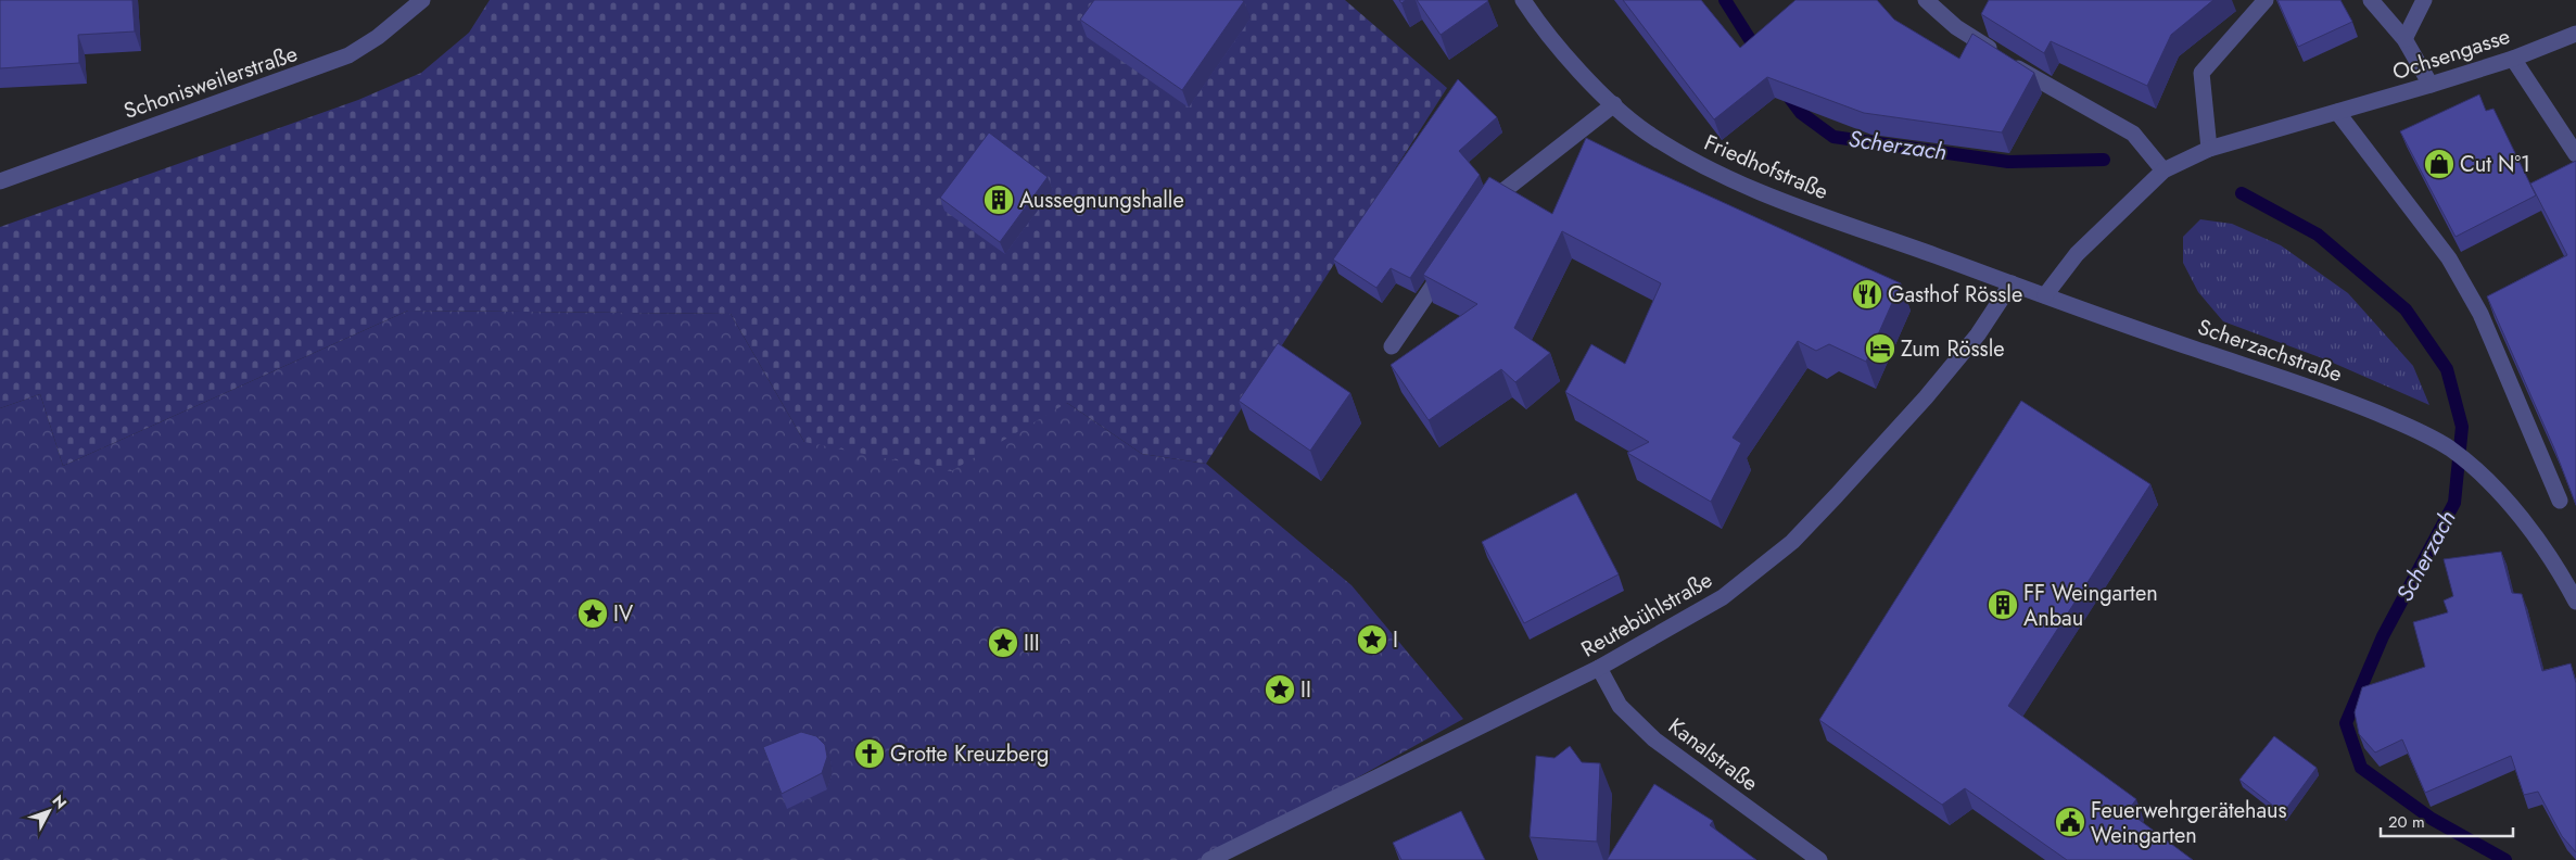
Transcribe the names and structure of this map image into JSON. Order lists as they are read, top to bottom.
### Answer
{
  "streets": {
    "street": [
      "Ochsengasse",
      "Schonisweilerstraße",
      "Friedhofstraße",
      "Scherzachstraße",
      "Reutebühlstraße",
      "Kanalstraße"
    ]
  },
  "crossings": [
    ["Friedhofstraße", "Scherzachstraße"],
    ["Friedhofstraße", "Reutebühlstraße"],
    ["Reutebühlstraße", "Kanalstraße"]
  ],
  "water": ["Scherzach"],
  "places": {
    "shop": ["Cut N°1"],
    "building": ["Aussegnungshalle", "FF Weingarten Anbau"],
    "restaurant": ["Gasthof Rössle"],
    "hotel": ["Zum Rössle"],
    "place": [
      "IV",
      "I",
      "III",
      "II"
    ],
    "church": ["Grotte Kreuzberg"],
    "public building": ["Feuerwehrgerätehaus Weingarten"]
  },
  "scale_bar": "20 m",
  "north": "top right"
}
